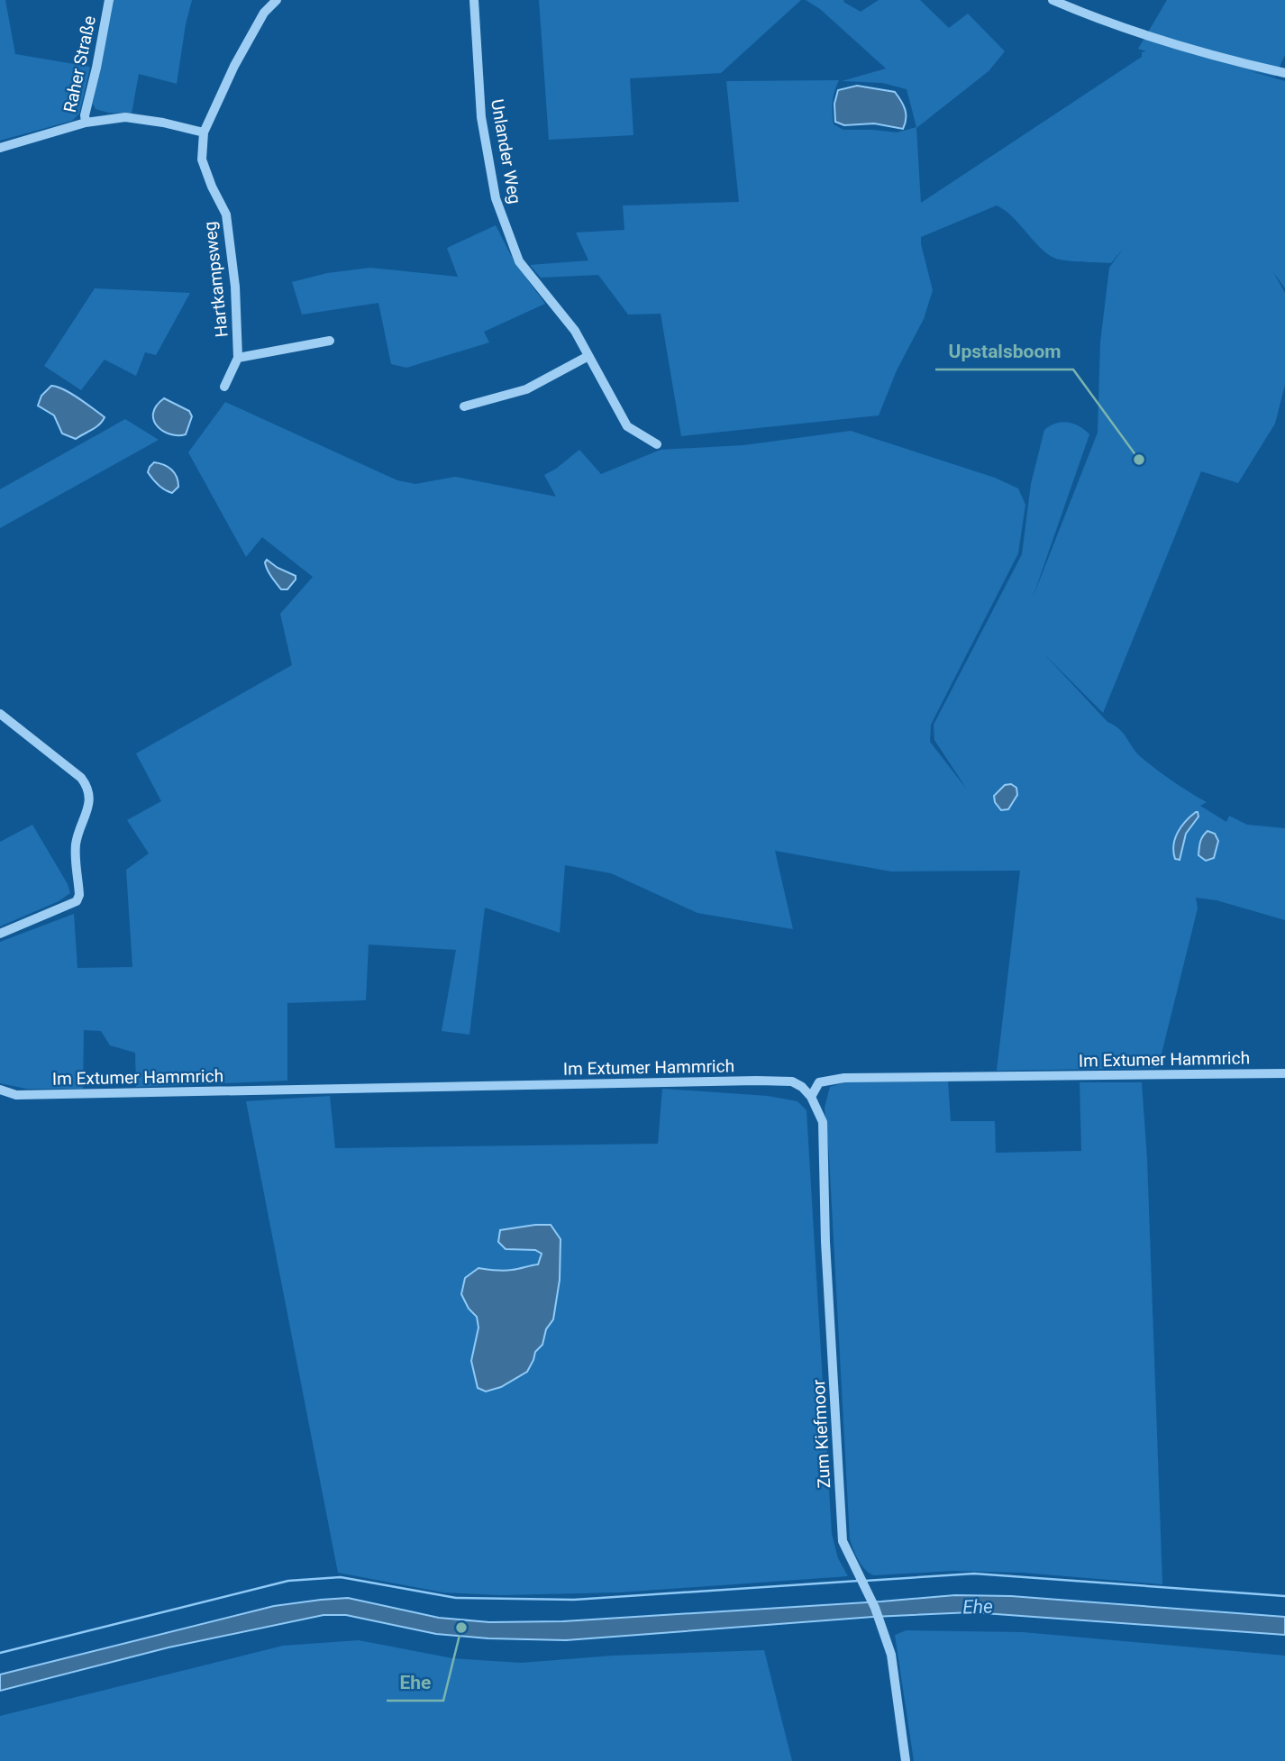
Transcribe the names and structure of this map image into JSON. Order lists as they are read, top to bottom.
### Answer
{
  "streets": {
    "street": [
      "Raher Straße",
      "Unlander Weg",
      "Hartkampsweg",
      "Im Extumer Hammrich",
      "Zum Kiefmoor"
    ]
  },
  "crossings": [
    ["Im Extumer Hammrich", "Zum Kiefmoor"]
  ],
  "water": ["Ehe"],
  "places": ["Upstalsboom", "Ehe"]
}
